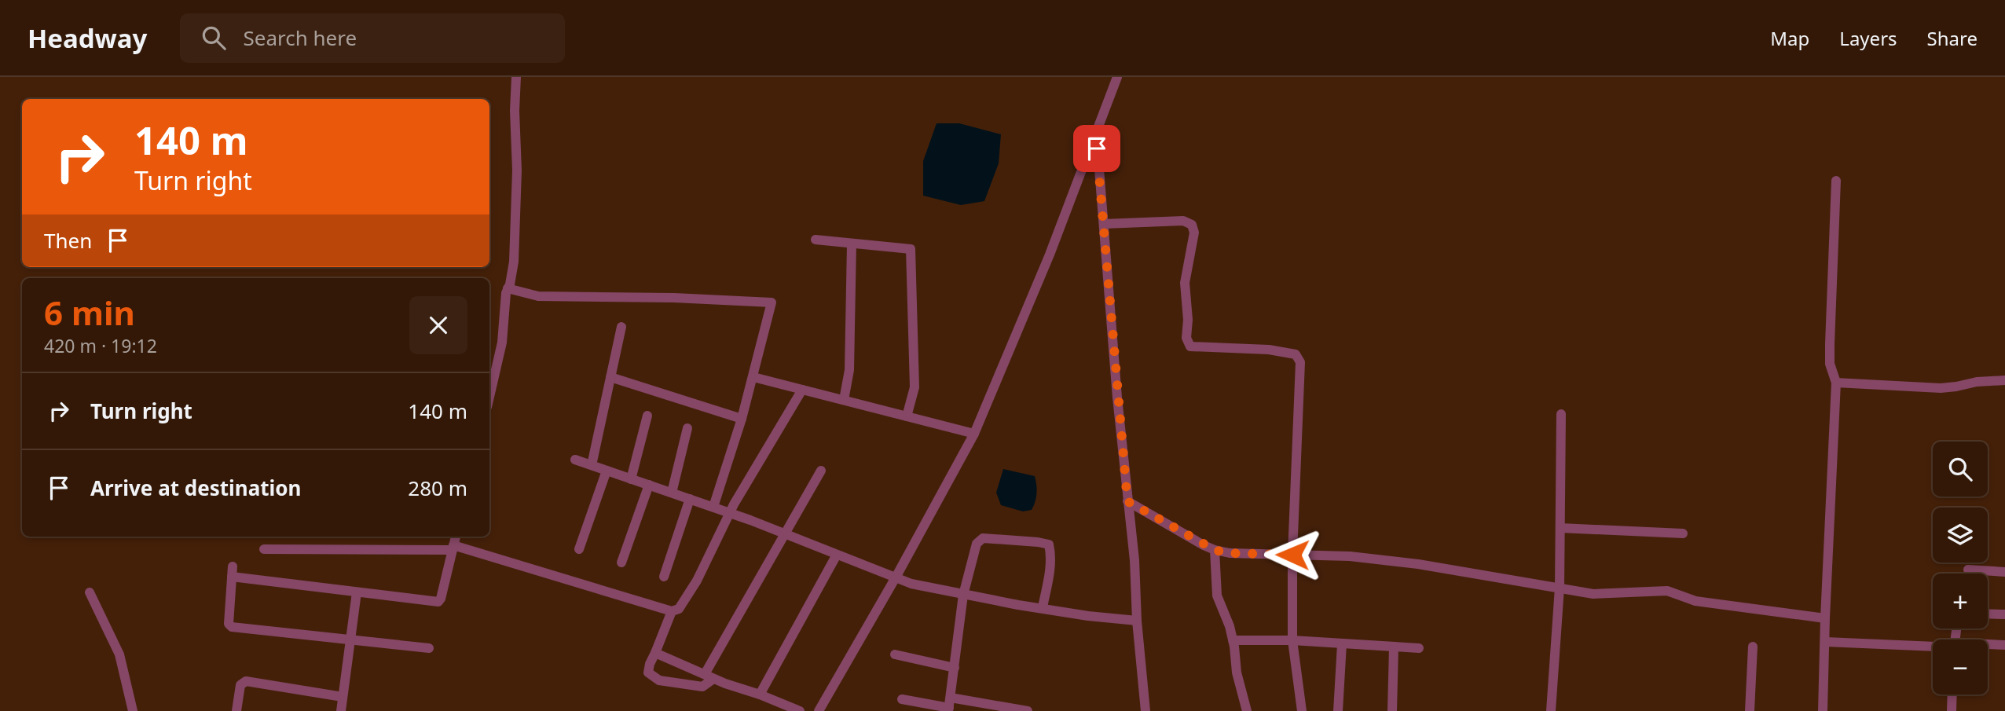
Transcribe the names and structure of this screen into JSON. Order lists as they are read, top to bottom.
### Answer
{
  "page": {
    "header": "Headway",
    "search": "Search here",
    "nav": ["Map", "Layers", "Share"],
    "turn": ["140 m", "Turn right"],
    "then": "Then",
    "heading": ["6 min", "420 m · 19:12"],
    "list": [
      {
        "name": "Turn right",
        "value": "140 m"
      },
      {
        "name": "Arrive at destination",
        "value": "280 m"
      }
    ],
    "map_buttons": ["+", "−"]
  }
}
